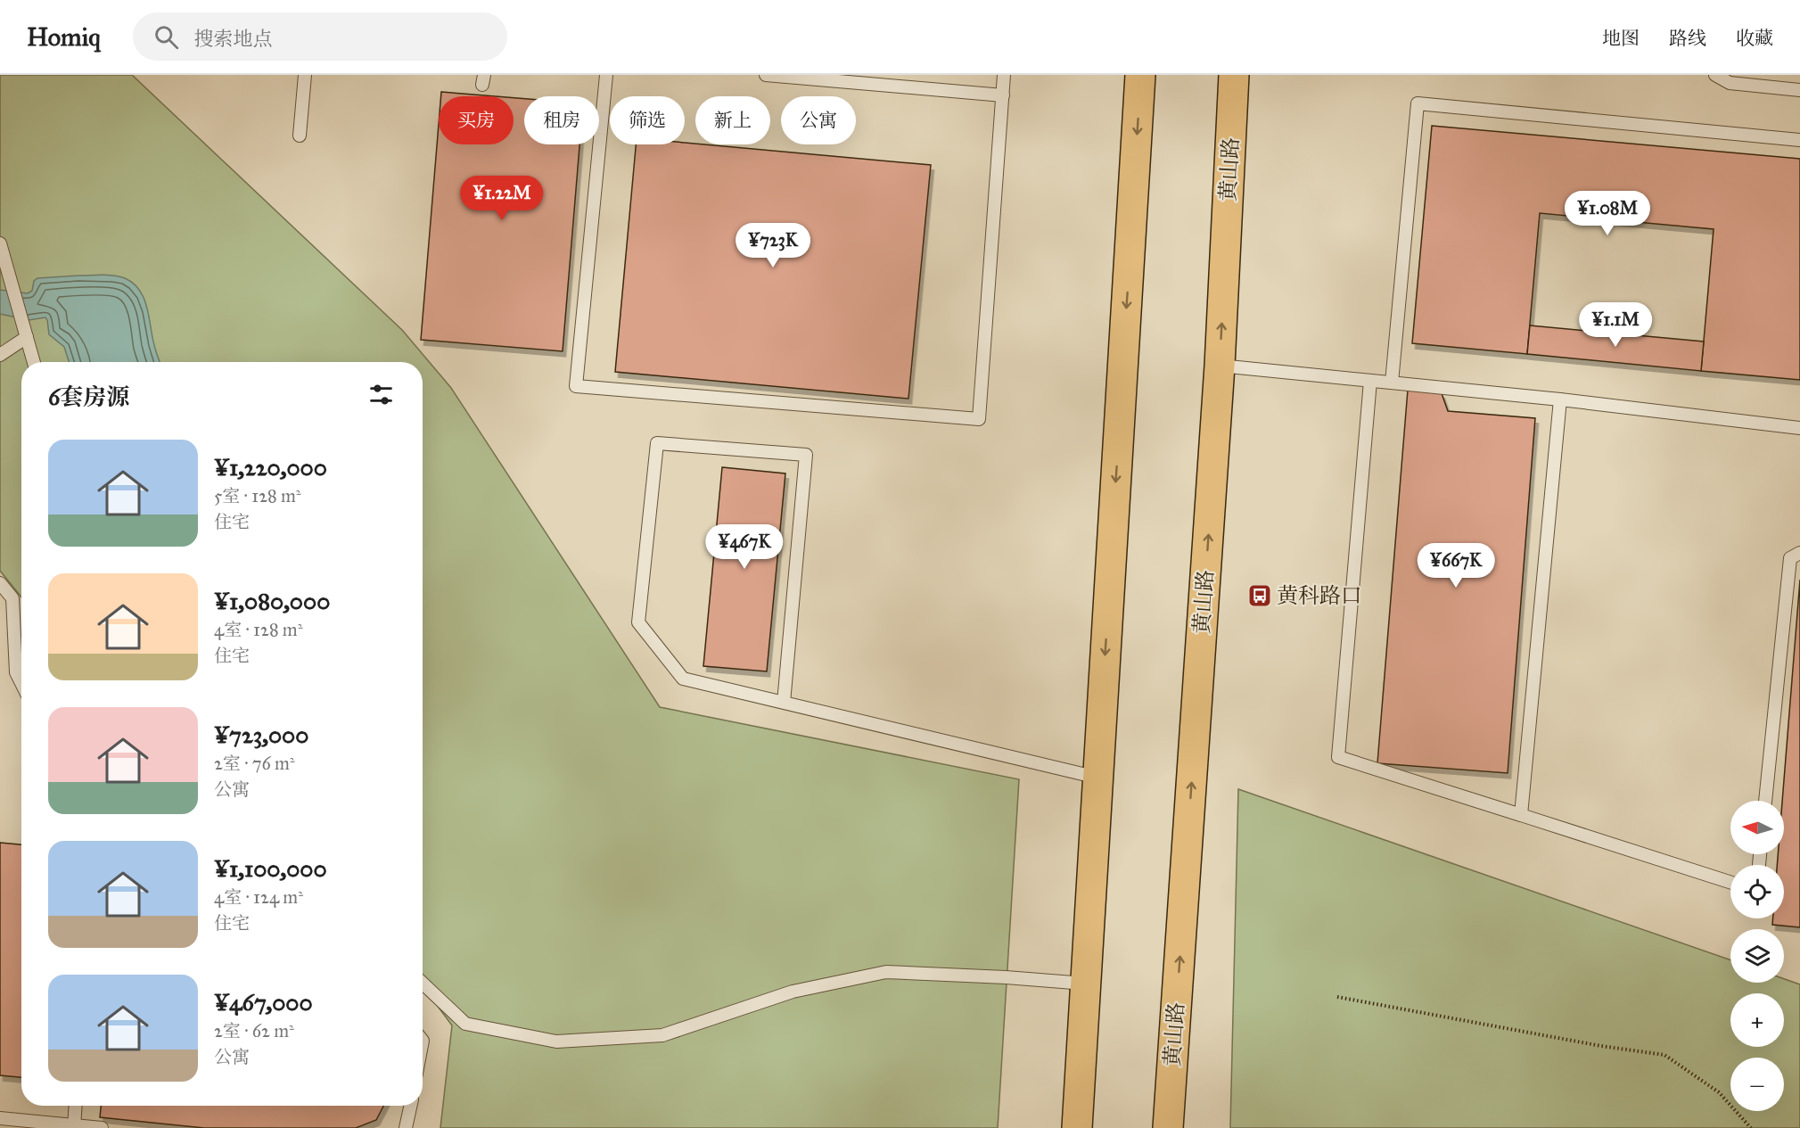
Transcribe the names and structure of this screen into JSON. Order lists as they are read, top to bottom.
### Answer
{
  "streets": {
    "main road": ["黄山路"]
  },
  "places": {
    "bus stop": ["黄科路口"]
  },
  "north": "left",
  "page": {
    "header": "Homiq",
    "search": "搜索地点",
    "nav": ["地图", "路线", "收藏"],
    "chip": [
      "买房",
      "租房",
      "筛选",
      "新上",
      "公寓"
    ],
    "price": [
      "¥1.22M",
      "¥1.08M",
      "¥723K",
      "¥1.1M",
      "¥467K",
      "¥667K"
    ],
    "heading": "6套房源",
    "list": [
      {
        "name": "¥1,220,000",
        "note": "5室 · 128 m² · 住宅"
      },
      {
        "name": "¥1,080,000",
        "note": "4室 · 128 m² · 住宅"
      },
      {
        "name": "¥723,000",
        "note": "2室 · 76 m² · 公寓"
      },
      {
        "name": "¥1,100,000",
        "note": "4室 · 124 m² · 住宅"
      },
      {
        "name": "¥467,000",
        "note": "2室 · 62 m² · 公寓"
      }
    ],
    "map_buttons": ["+", "−"]
  }
}
